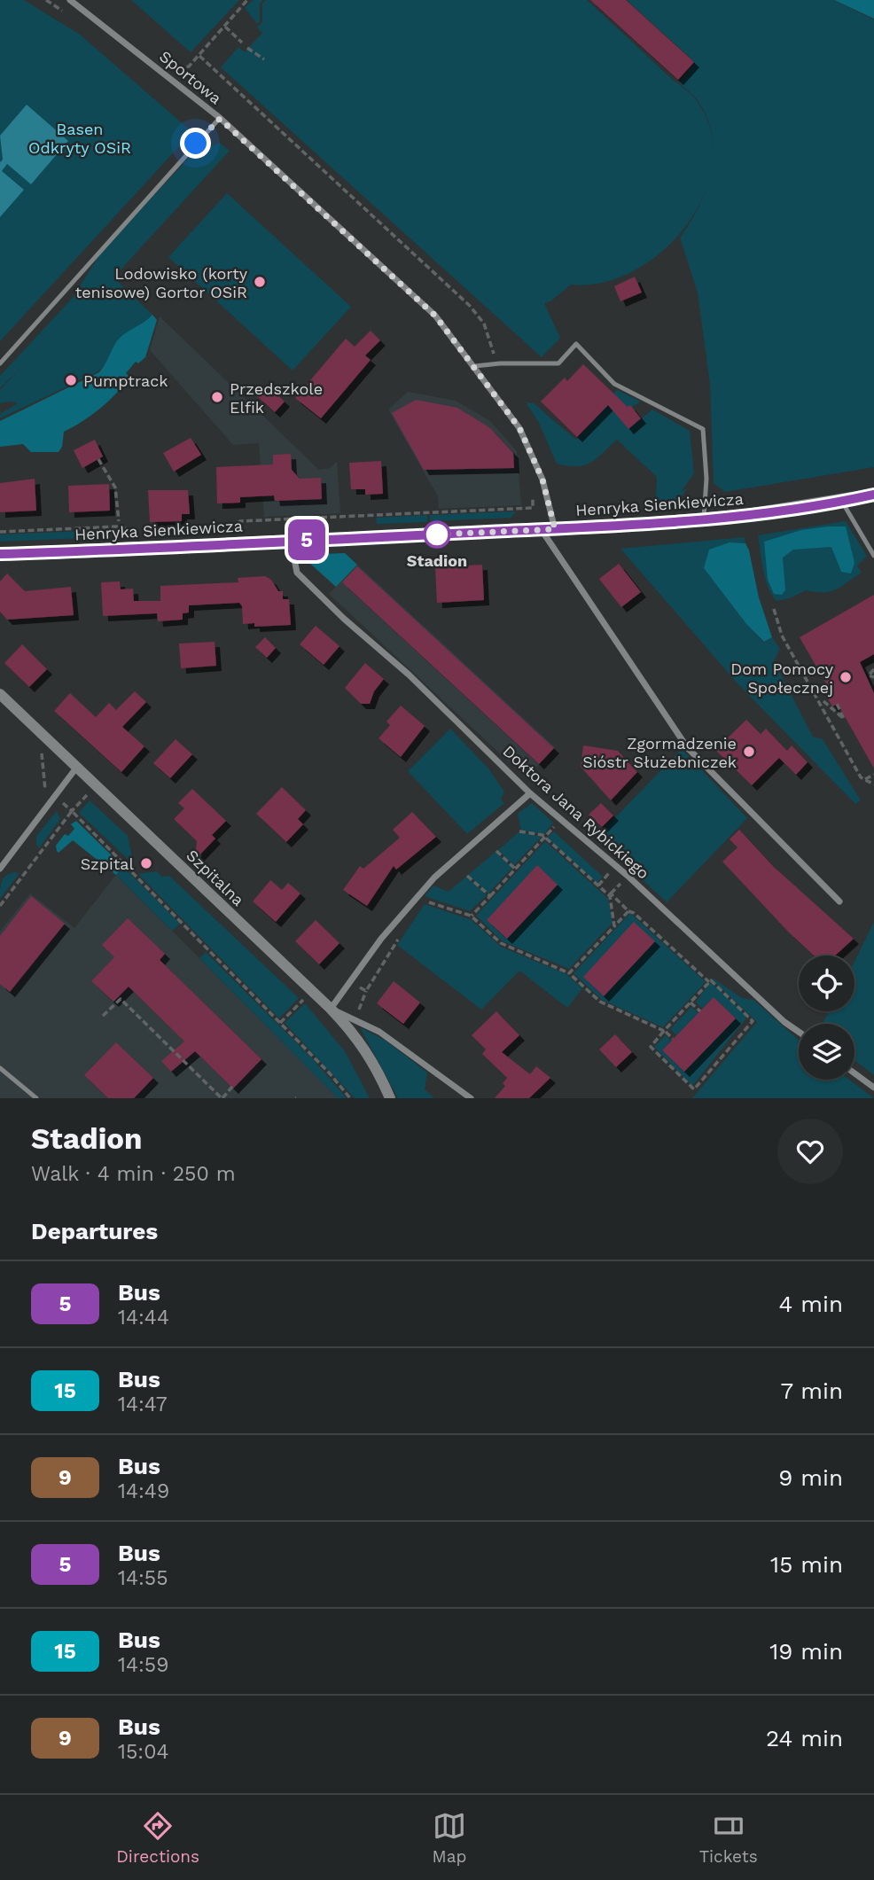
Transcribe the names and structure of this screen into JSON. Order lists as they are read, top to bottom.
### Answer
{
  "streets": {
    "main road": ["Henryka Sienkiewicza"],
    "street": ["Sportowa", "Doktora Jana Rybickiego", "Szpitalna"]
  },
  "crossings": [
    ["Sportowa", "Henryka Sienkiewicza"],
    ["Henryka Sienkiewicza", "Doktora Jana Rybickiego"]
  ],
  "parks": ["Basen Odkryty OSiR"],
  "places": [
    "Lodowisko (korty tenisowe) Gortor OSiR",
    "Pumptrack",
    "Przedszkole Elfik",
    "Stadion",
    "Dom Pomocy Społecznej",
    "Zgormadzenie Sióstr Służebniczek",
    "Szpital"
  ],
  "lines": ["bus line 5"],
  "page": {
    "on_map": "5",
    "heading": [
      ["Stadion", "Walk · 4 min · 250 m"],
      "Departures"
    ],
    "list": [
      {
        "mark": "5",
        "name": "Bus",
        "note": "14:44",
        "value": "4 min"
      },
      {
        "mark": "15",
        "name": "Bus",
        "note": "14:47",
        "value": "7 min"
      },
      {
        "mark": "9",
        "name": "Bus",
        "note": "14:49",
        "value": "9 min"
      },
      {
        "mark": "5",
        "name": "Bus",
        "note": "14:55",
        "value": "15 min"
      },
      {
        "mark": "15",
        "name": "Bus",
        "note": "14:59",
        "value": "19 min"
      },
      {
        "mark": "9",
        "name": "Bus",
        "note": "15:04",
        "value": "24 min"
      }
    ],
    "tabs": ["Directions", "Map", "Tickets"]
  }
}
